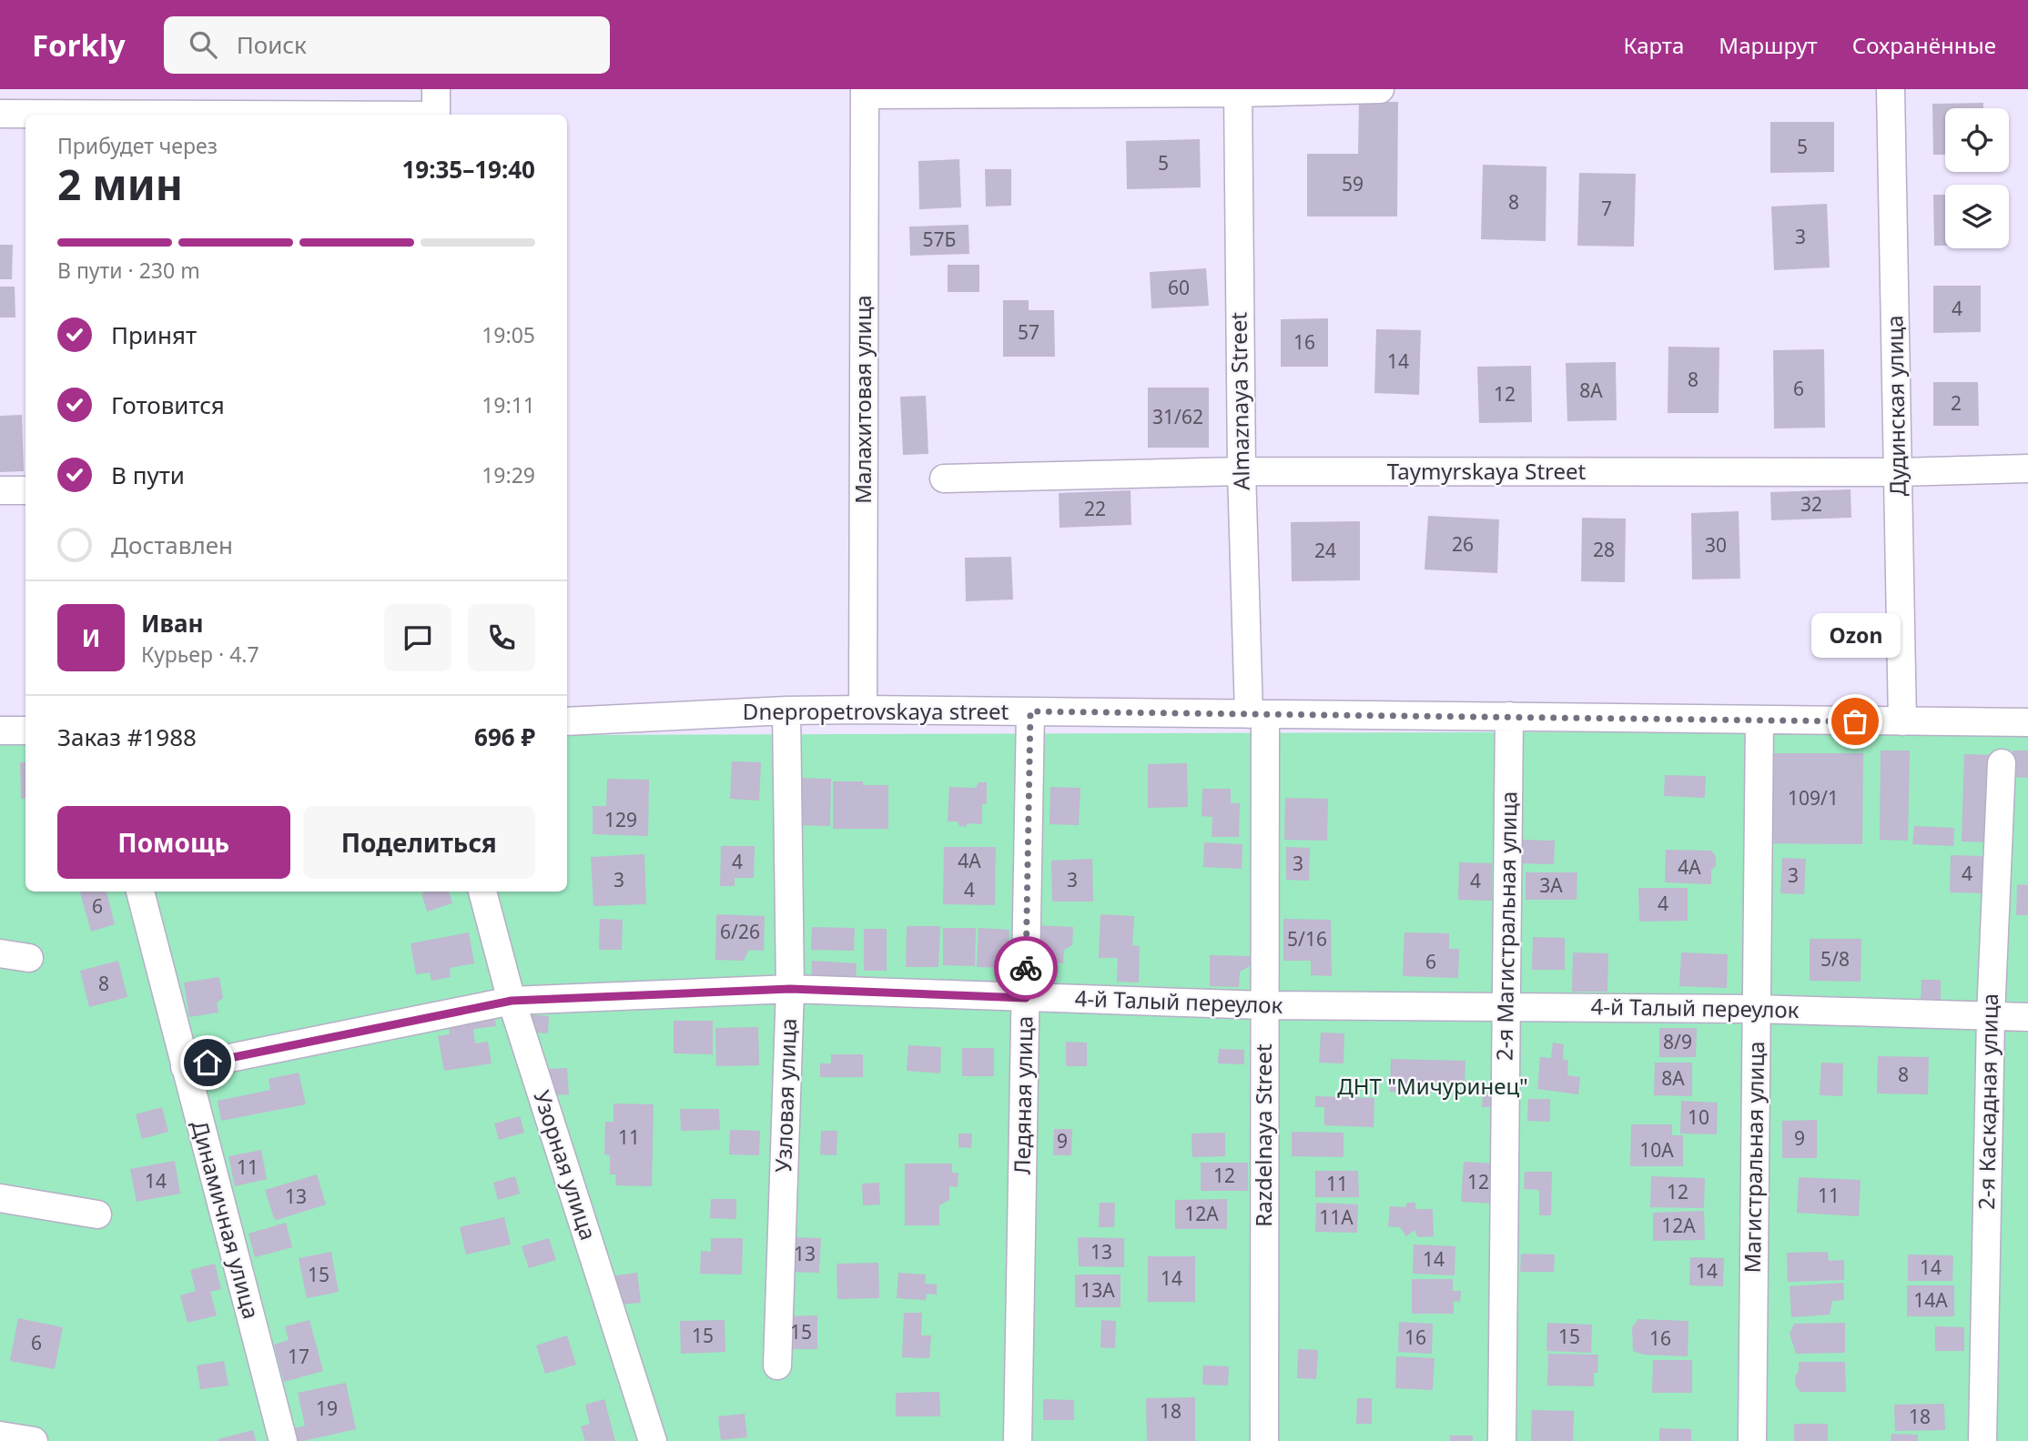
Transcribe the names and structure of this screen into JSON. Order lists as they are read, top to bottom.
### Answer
{
  "streets": {
    "street": [
      "Малахитовая улица",
      "Almaznaya Street",
      "Дудинская улица",
      "Taymyrskaya Street",
      "Dnepropetrovskaya street",
      "2-я Магистральная улица",
      "4-й Талый переулок",
      "Узловая улица",
      "Ледяная улица",
      "2-я Каскадная улица",
      "Razdelnaya Street",
      "Магистральная улица",
      "Узорная улица",
      "Динамичная улица"
    ]
  },
  "crossings": [
    ["Малахитовая улица", "Dnepropetrovskaya street"],
    ["Almaznaya Street", "Taymyrskaya Street"],
    ["Almaznaya Street", "Dnepropetrovskaya street"],
    ["Almaznaya Street", "Razdelnaya Street"],
    ["Дудинская улица", "Taymyrskaya Street"],
    ["Дудинская улица", "Dnepropetrovskaya street"],
    ["Dnepropetrovskaya street", "2-я Магистральная улица"],
    ["Dnepropetrovskaya street", "Узловая улица"],
    ["Dnepropetrovskaya street", "Ледяная улица"],
    ["Dnepropetrovskaya street", "Razdelnaya Street"],
    ["Dnepropetrovskaya street", "Магистральная улица"],
    ["2-я Магистральная улица", "4-й Талый переулок"],
    ["4-й Талый переулок", "Узловая улица"],
    ["4-й Талый переулок", "Ледяная улица"],
    ["4-й Талый переулок", "2-я Каскадная улица"],
    ["4-й Талый переулок", "Razdelnaya Street"],
    ["4-й Талый переулок", "Магистральная улица"],
    ["4-й Талый переулок", "Узорная улица"],
    ["4-й Талый переулок", "Динамичная улица"]
  ],
  "parks": ["ДНТ \"Мичуринец\""],
  "places": ["Ozon"],
  "house_numbers": [
    "5",
    "5",
    "59",
    "8",
    "7",
    "3",
    "57Б",
    "60",
    "4",
    "57",
    "16",
    "14",
    "8",
    "6",
    "8А",
    "12",
    "2",
    "31/62",
    "32",
    "22",
    "26",
    "30",
    "28",
    "24",
    "109/1",
    "129",
    "4А",
    "4",
    "3",
    "4А",
    "4",
    "3",
    "3",
    "3",
    "4",
    "3А",
    "4",
    "4",
    "6",
    "6/26",
    "5/16",
    "5/8",
    "6",
    "8",
    "8/9",
    "8",
    "8А",
    "10",
    "11",
    "9",
    "9",
    "10А",
    "11",
    "12",
    "14",
    "12",
    "11",
    "12",
    "11",
    "13",
    "12А",
    "11А",
    "12А",
    "13",
    "13",
    "14",
    "14",
    "14",
    "15",
    "14",
    "13А",
    "14А",
    "15",
    "15",
    "15",
    "16",
    "16",
    "6",
    "17",
    "19",
    "18",
    "18"
  ],
  "page": {
    "header": "Forkly",
    "search": "Поиск",
    "nav": ["Карта", "Маршрут", "Сохранённые"],
    "heading": ["2 мин", "Прибудет через", "19:35–19:40"],
    "panel": [
      "Иван",
      "Курьер · 4.7",
      "Заказ #1988",
      "696 ₽"
    ],
    "bar": "В пути · 230 m",
    "list": [
      ["Принят", "19:05"],
      ["Готовится", "19:11"],
      ["В пути", "19:29"],
      "Доставлен"
    ],
    "round": "И",
    "bubble": "Ozon",
    "buttons": ["Помощь", "Поделиться"]
  }
}
